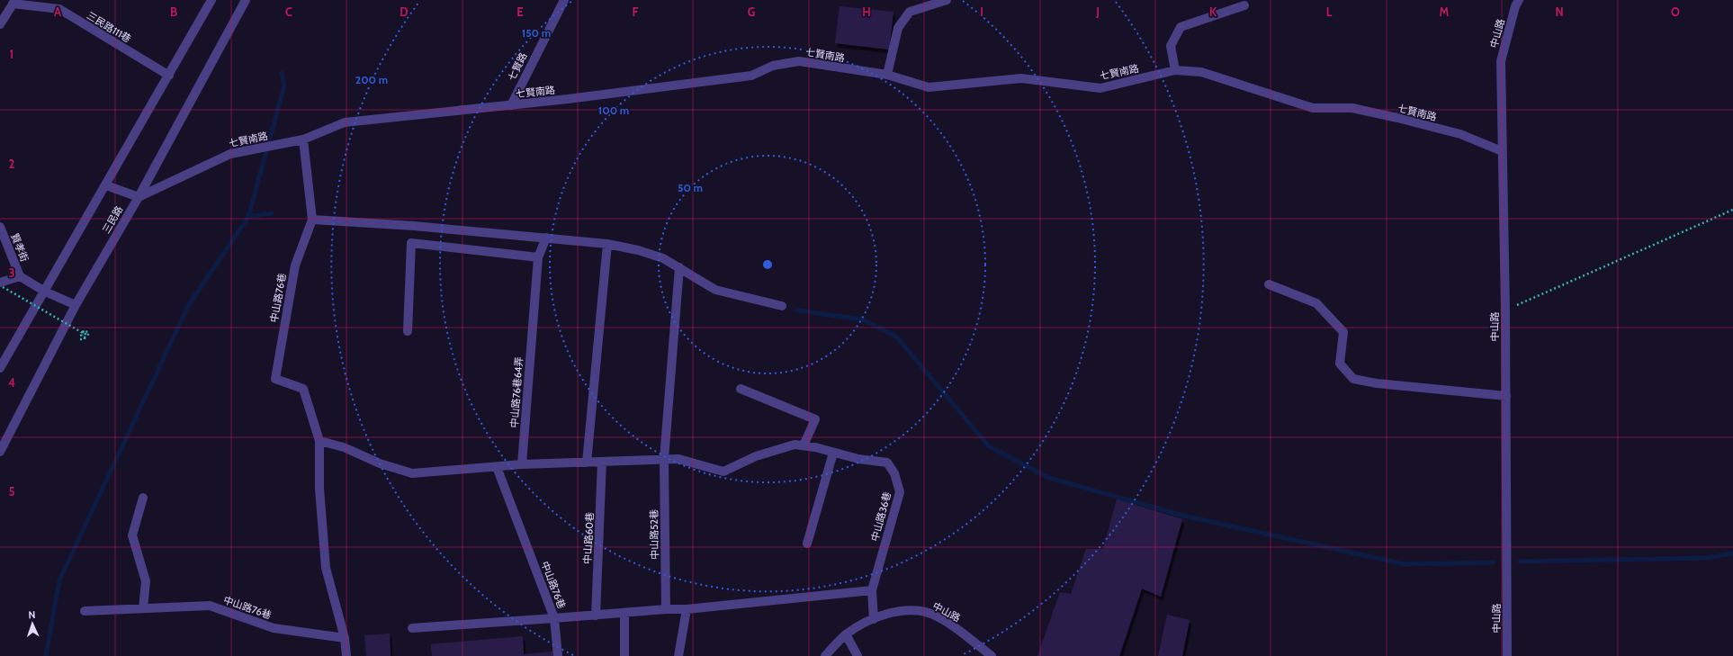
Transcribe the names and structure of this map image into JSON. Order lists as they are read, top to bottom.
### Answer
{
  "streets": {
    "street": [
      "三民路111巷",
      "中山路",
      "七賢南路",
      "七賢路",
      "三民路",
      "賢孝街",
      "中山路76巷",
      "中山路76巷64弄",
      "中山路36巷",
      "中山路52巷",
      "中山路60巷"
    ]
  },
  "crossings": [
    ["中山路", "七賢南路"],
    ["中山路", "中山路36巷"],
    ["七賢南路", "七賢路"],
    ["七賢南路", "三民路"],
    ["七賢南路", "中山路76巷"],
    ["中山路36巷", "中山路52巷"]
  ],
  "north": "top",
  "grid": {
    "columns": [
      "A",
      "B",
      "C",
      "D",
      "E",
      "F",
      "G",
      "H",
      "I",
      "J",
      "K",
      "L",
      "M",
      "N",
      "O"
    ],
    "rows": [
      "1",
      "2",
      "3",
      "4",
      "5"
    ]
  },
  "rings": [
    "150 m",
    "200 m",
    "100 m",
    "50 m"
  ]
}
